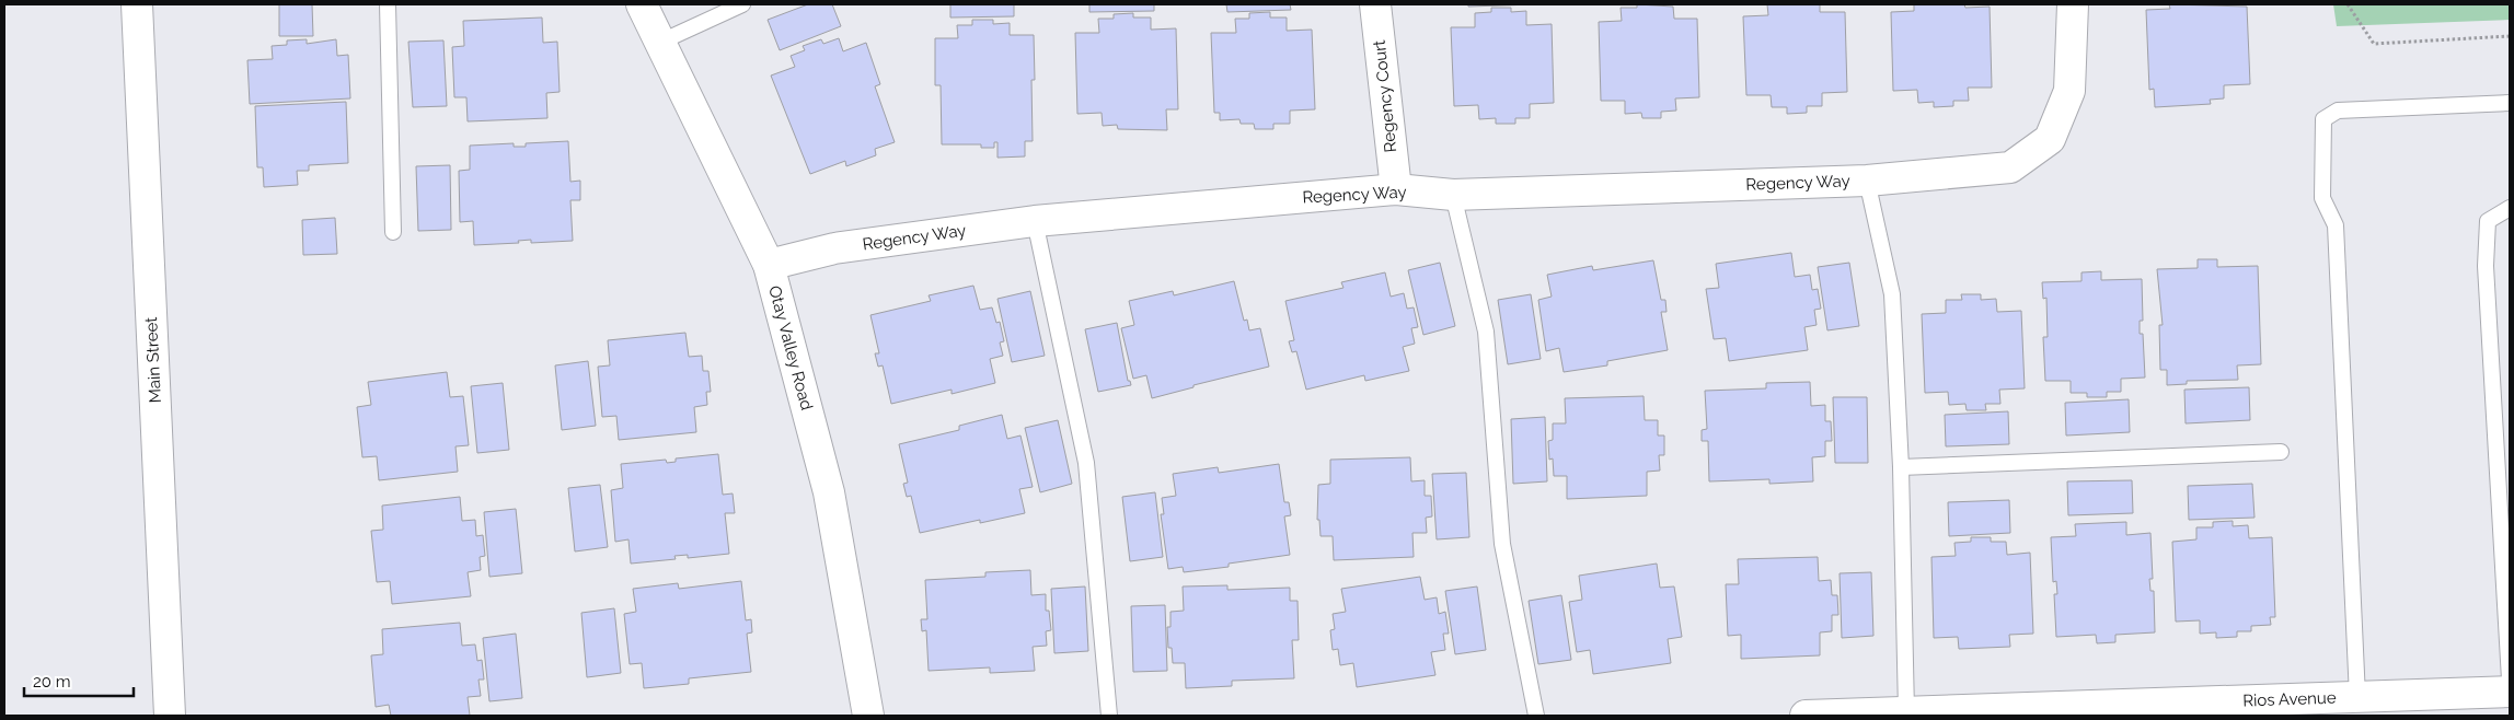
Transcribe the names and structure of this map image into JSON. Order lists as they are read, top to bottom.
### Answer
{
  "streets": {
    "street": [
      "Regency Court",
      "Regency Way",
      "Otay Valley Road",
      "Main Street",
      "Rios Avenue"
    ]
  },
  "crossings": [
    ["Regency Court", "Regency Way"],
    ["Regency Way", "Otay Valley Road"]
  ],
  "scale_bar": "20 m"
}
